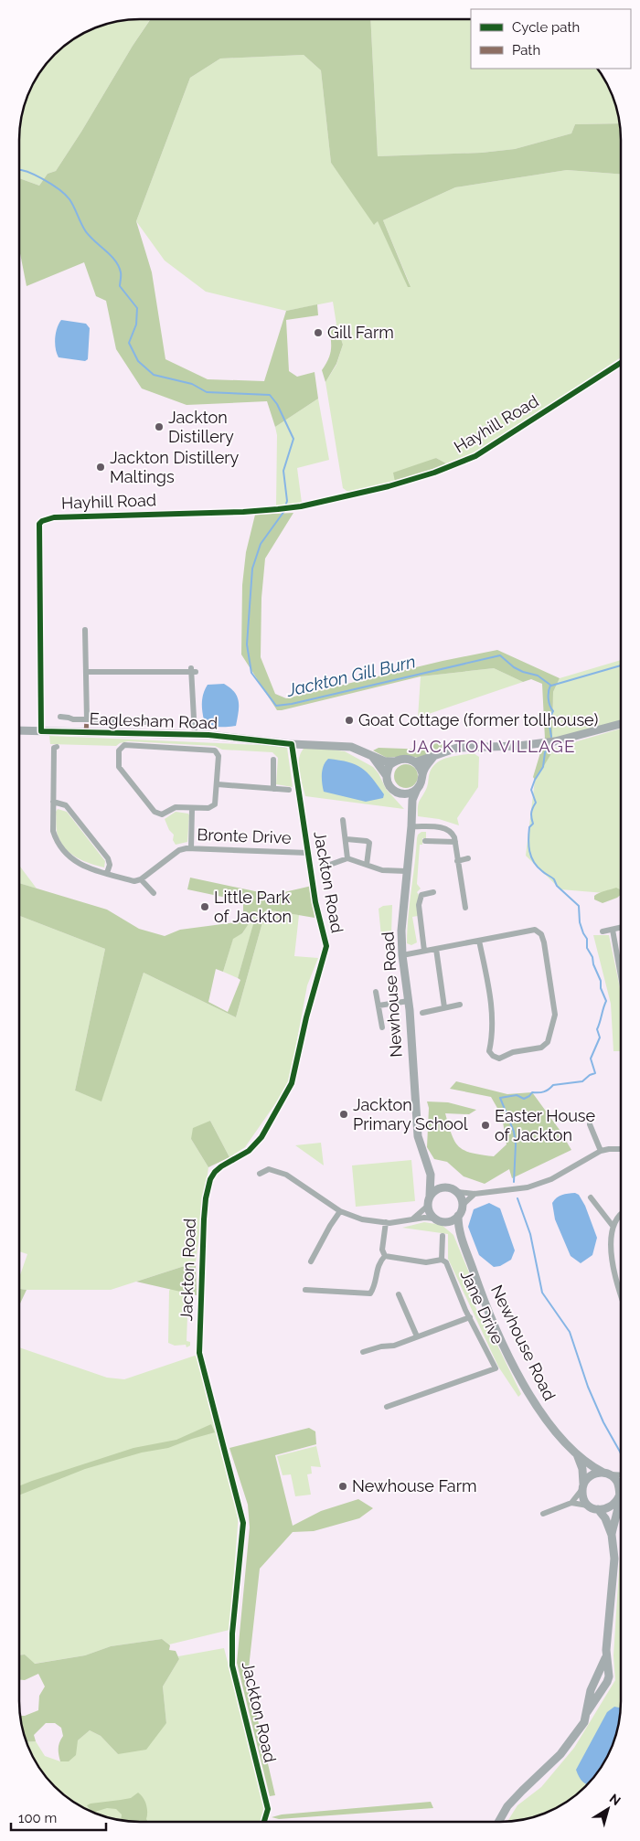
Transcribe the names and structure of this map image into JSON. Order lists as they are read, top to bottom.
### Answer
{
  "streets": {
    "street": [
      "Hayhill Road",
      "Eaglesham Road",
      "Bronte Drive",
      "Jackton Road",
      "Newhouse Road",
      "Jane Drive"
    ]
  },
  "crossings": [
    ["Hayhill Road", "Eaglesham Road"],
    ["Eaglesham Road", "Jackton Road"],
    ["Eaglesham Road", "Newhouse Road"],
    ["Bronte Drive", "Jackton Road"]
  ],
  "districts": ["JACKTON VILLAGE"],
  "water": ["Jackton Gill Burn"],
  "places": [
    "Gill Farm",
    "Jackton Distillery",
    "Jackton Distillery Maltings",
    "Goat Cottage (former tollhouse)",
    "Little Park of Jackton",
    "Jackton Primary School",
    "Easter House of Jackton",
    "Newhouse Farm"
  ],
  "legend": ["Cycle path", "Path"],
  "scale_bar": "100 m",
  "north": "top right"
}
